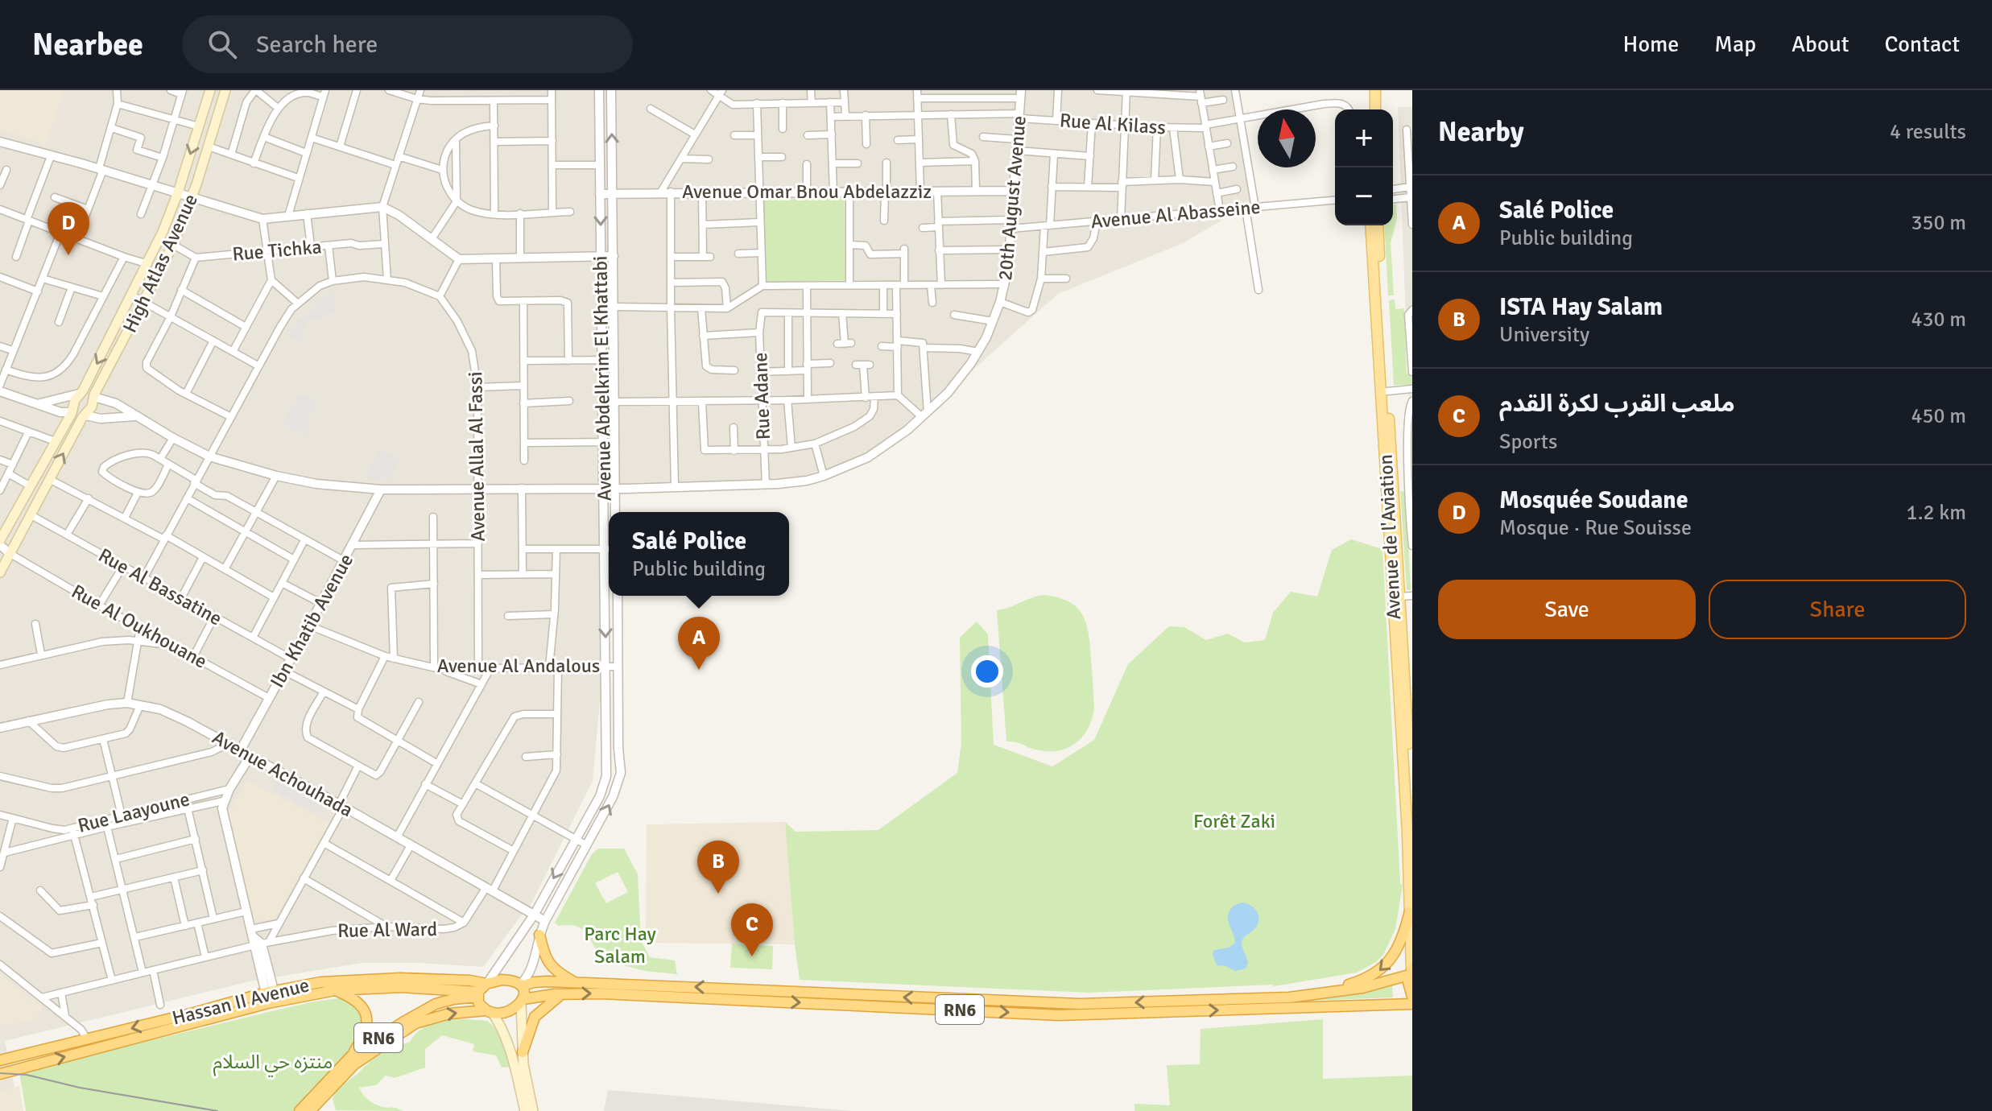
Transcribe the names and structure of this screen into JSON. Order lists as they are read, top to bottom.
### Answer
{
  "streets": {
    "highway": ["Hassan II Avenue", "RN6"],
    "main road": ["High Atlas Avenue", "Avenue de l'Aviation"],
    "street": [
      "Rue Al Kilass",
      "Avenue Omar Bnou Abdelazziz",
      "20th August Avenue",
      "Avenue Al Abasseine",
      "Rue Tichka",
      "Avenue Abdelkrim El Khattabi",
      "Rue Adane",
      "Avenue Allal Al Fassi",
      "Rue Al Bassatine",
      "Ibn Khatib Avenue",
      "Rue Al Oukhouane",
      "Avenue Al Andalous",
      "Avenue Achouhada",
      "Rue Laayoune",
      "Rue Al Ward"
    ]
  },
  "crossings": [
    ["Rue Al Kilass", "20th August Avenue"],
    ["Avenue Omar Bnou Abdelazziz", "20th August Avenue"],
    ["Avenue Omar Bnou Abdelazziz", "Avenue Abdelkrim El Khattabi"],
    ["20th August Avenue", "Avenue Al Abasseine"],
    ["20th August Avenue", "High Atlas Avenue"],
    ["20th August Avenue", "Avenue Abdelkrim El Khattabi"],
    ["20th August Avenue", "Rue Adane"],
    ["20th August Avenue", "Avenue Allal Al Fassi"],
    ["20th August Avenue", "Ibn Khatib Avenue"],
    ["High Atlas Avenue", "Rue Al Bassatine"],
    ["High Atlas Avenue", "Rue Al Oukhouane"],
    ["Avenue Abdelkrim El Khattabi", "Avenue Al Andalous"],
    ["Avenue Abdelkrim El Khattabi", "Avenue Achouhada"],
    ["Avenue Abdelkrim El Khattabi", "Hassan II Avenue"],
    ["Avenue Abdelkrim El Khattabi", "RN6"],
    ["Avenue Allal Al Fassi", "Avenue Al Andalous"],
    ["Avenue de l'Aviation", "RN6"],
    ["Rue Al Bassatine", "Ibn Khatib Avenue"],
    ["Ibn Khatib Avenue", "Rue Al Oukhouane"],
    ["Ibn Khatib Avenue", "Avenue Al Andalous"],
    ["Ibn Khatib Avenue", "Avenue Achouhada"],
    ["Avenue Al Andalous", "Rue Al Ward"],
    ["Avenue Achouhada", "Rue Al Ward"],
    ["Hassan II Avenue", "RN6"]
  ],
  "parks": ["Forêt Zaki", "Parc Hay Salam", "منتزه حي السلام"],
  "north": "top",
  "page": {
    "header": "Nearbee",
    "search": "Search here",
    "nav": [
      "Home",
      "Map",
      "About",
      "Contact"
    ],
    "heading": ["Nearby", "4 results"],
    "map_buttons": ["+", "−"],
    "list": [
      {
        "mark": "A",
        "name": "Salé Police",
        "note": "Public building",
        "value": "350 m"
      },
      {
        "mark": "B",
        "name": "ISTA Hay Salam",
        "note": "University",
        "value": "430 m"
      },
      {
        "mark": "C",
        "name": "ملعب القرب لكرة القدم",
        "note": "Sports",
        "value": "450 m"
      },
      {
        "mark": "D",
        "name": "Mosquée Soudane",
        "note": "Mosque · Rue Souisse",
        "value": "1.2 km"
      }
    ],
    "pins": [
      "D",
      "A",
      "B",
      "C"
    ],
    "popup": ["Salé Police", "Public building"],
    "buttons": ["Save", "Share"]
  }
}
